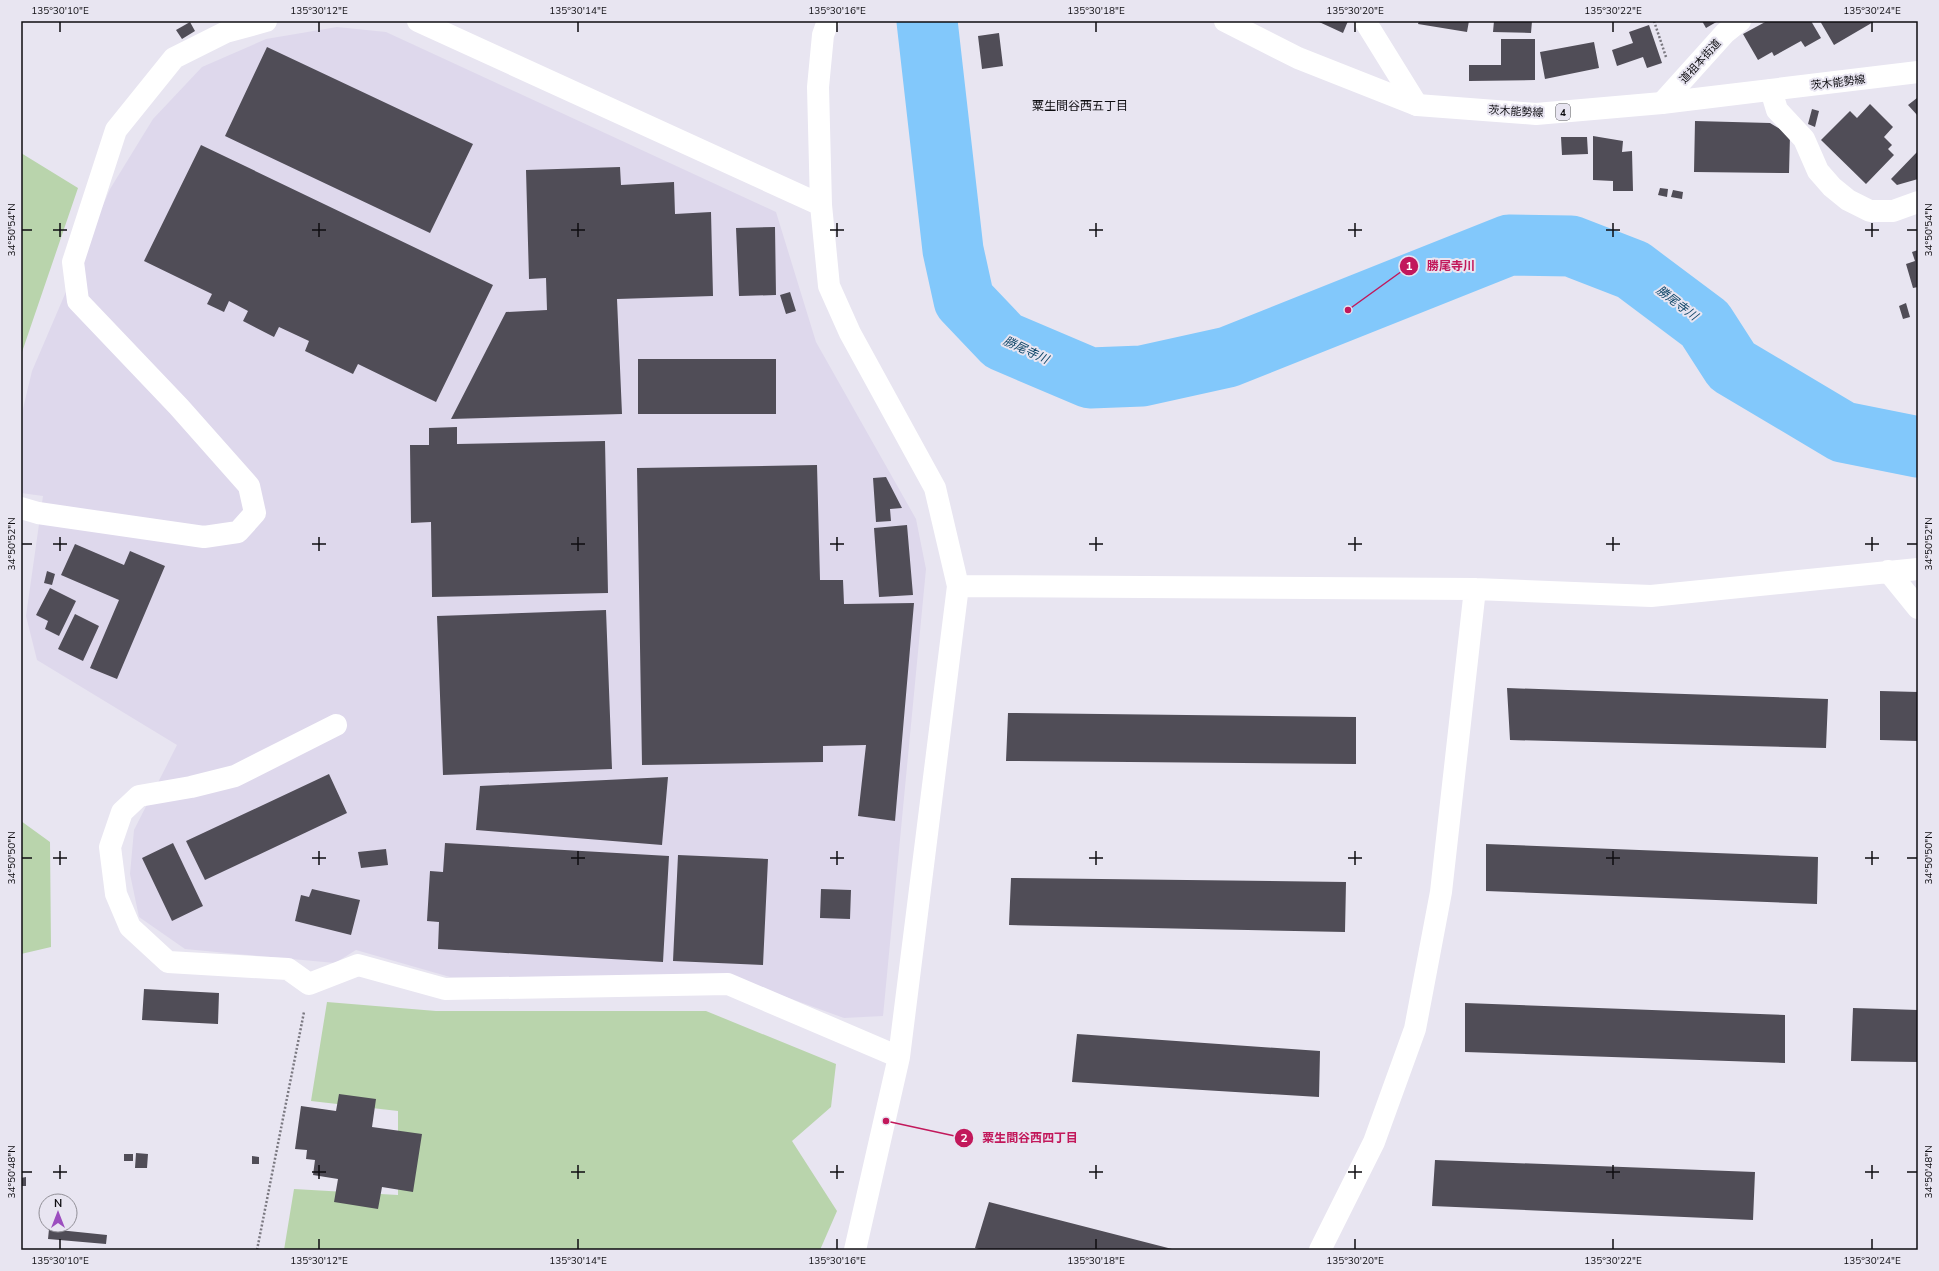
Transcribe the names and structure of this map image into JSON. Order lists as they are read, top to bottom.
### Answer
{
  "streets": {
    "street": ["道祖本街道", "茨木能勢線", "4"]
  },
  "crossings": [
    ["道祖本街道", "茨木能勢線"]
  ],
  "districts": ["粟生間谷西五丁目"],
  "water": ["勝尾寺川"],
  "places": ["勝尾寺川", "粟生間谷西四丁目"],
  "north": "top",
  "coordinates": [
    "135°30'10\"E",
    "135°30'12\"E",
    "135°30'14\"E",
    "135°30'16\"E",
    "135°30'18\"E",
    "135°30'20\"E",
    "135°30'22\"E",
    "135°30'24\"E",
    "34°50'54\"N",
    "34°50'52\"N",
    "34°50'50\"N",
    "34°50'48\"N"
  ]
}
